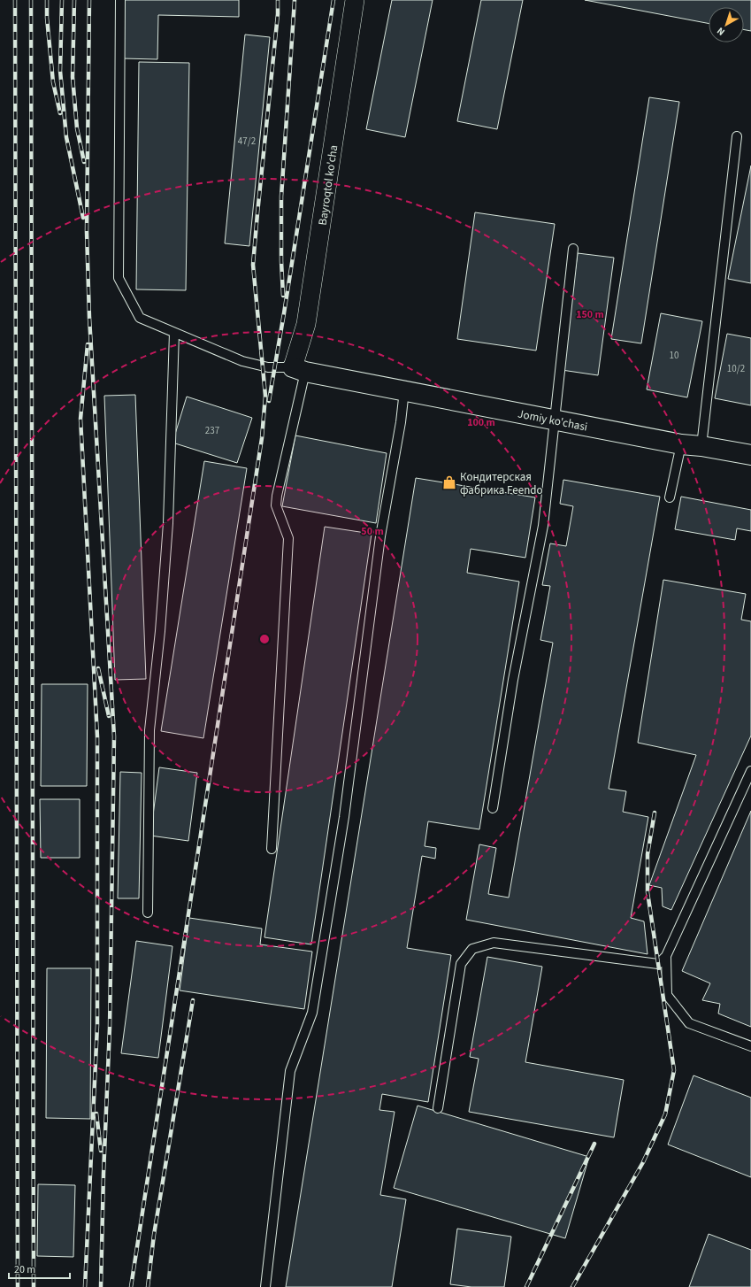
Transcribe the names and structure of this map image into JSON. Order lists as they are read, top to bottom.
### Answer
{
  "streets": {
    "street": ["Bayroqtol ko'cha", "Jomiy ko'chasi"]
  },
  "crossings": [
    ["Bayroqtol ko'cha", "Jomiy ko'chasi"]
  ],
  "places": {
    "shop": ["Кондитерская фабрика Feendo"]
  },
  "house_numbers": [
    "47/2",
    "10",
    "10/2",
    "237"
  ],
  "scale_bar": "20 m",
  "north": "bottom left",
  "rings": ["150 m", "100 m", "50 m"]
}
